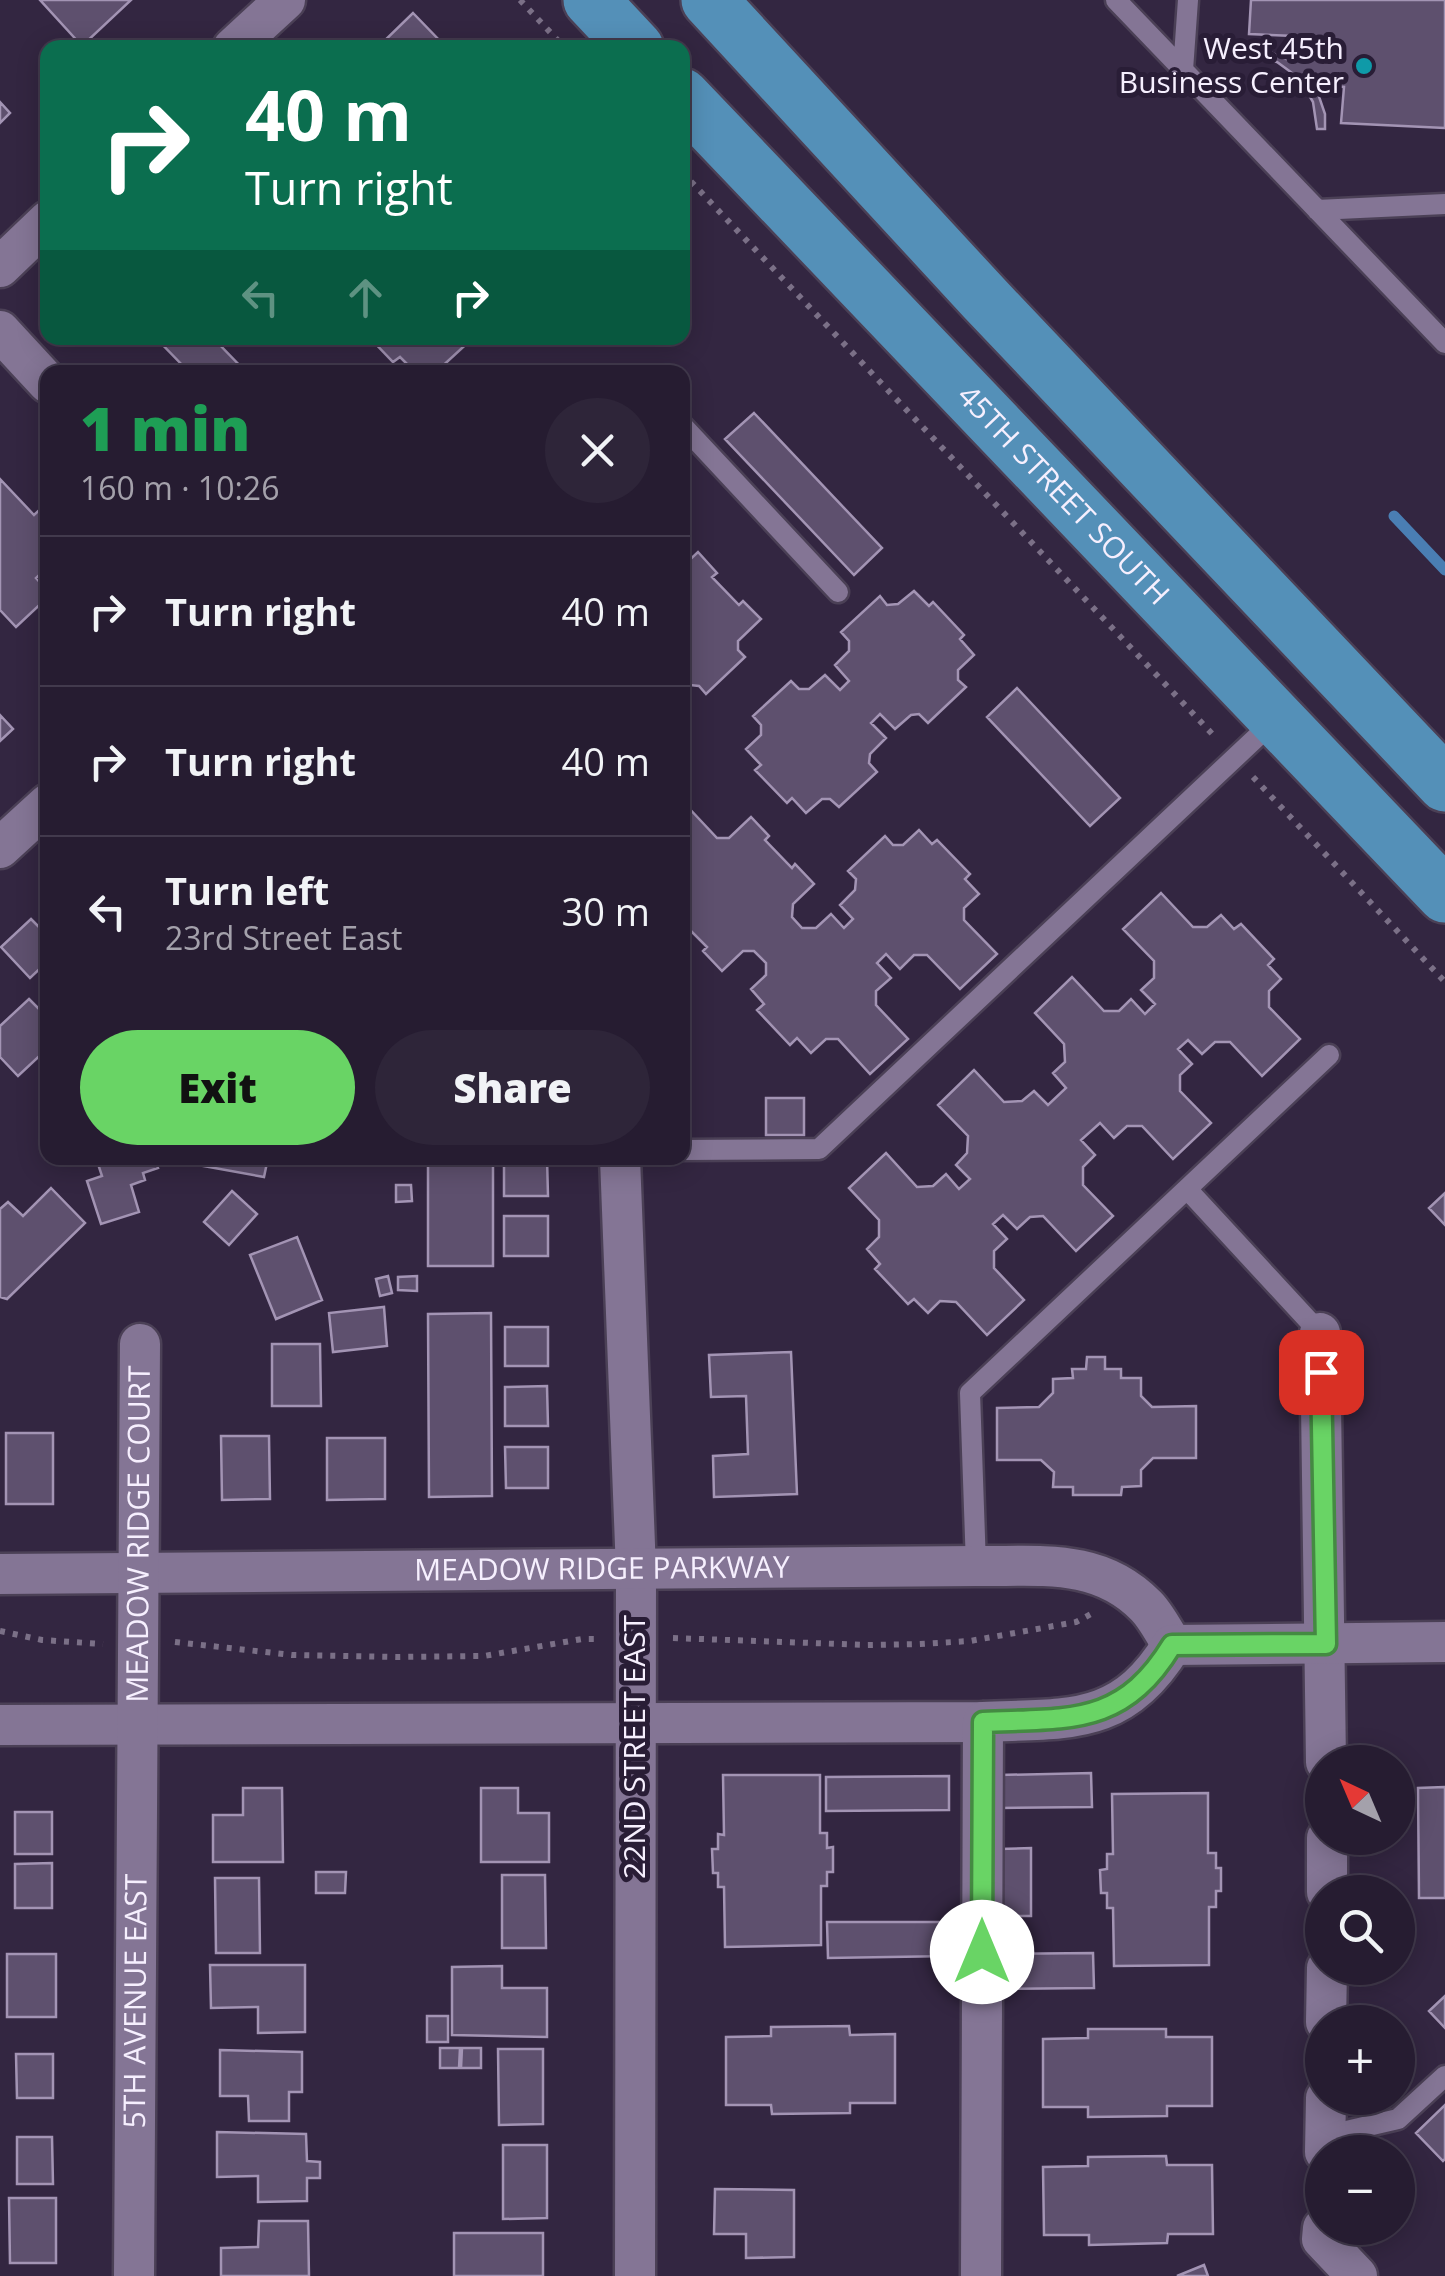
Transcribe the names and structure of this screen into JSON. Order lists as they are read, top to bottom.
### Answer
{
  "streets": {
    "main road": ["45TH STREET SOUTH"],
    "street": [
      "MEADOW RIDGE COURT",
      "MEADOW RIDGE PARKWAY",
      "22ND STREET EAST",
      "5TH AVENUE EAST"
    ]
  },
  "crossings": [
    ["MEADOW RIDGE COURT", "MEADOW RIDGE PARKWAY"],
    ["MEADOW RIDGE COURT", "5TH AVENUE EAST"],
    ["MEADOW RIDGE PARKWAY", "22ND STREET EAST"]
  ],
  "places": ["West 45th Business Center"],
  "north": "top left",
  "page": {
    "turn": ["40 m", "Turn right"],
    "heading": ["1 min", "160 m · 10:26"],
    "list": [
      {
        "name": "Turn right",
        "value": "40 m"
      },
      {
        "name": "Turn right",
        "value": "40 m"
      },
      {
        "name": "Turn left",
        "note": "23rd Street East",
        "value": "30 m"
      }
    ],
    "buttons": ["Exit", "Share"],
    "map_buttons": ["+", "−"]
  }
}
